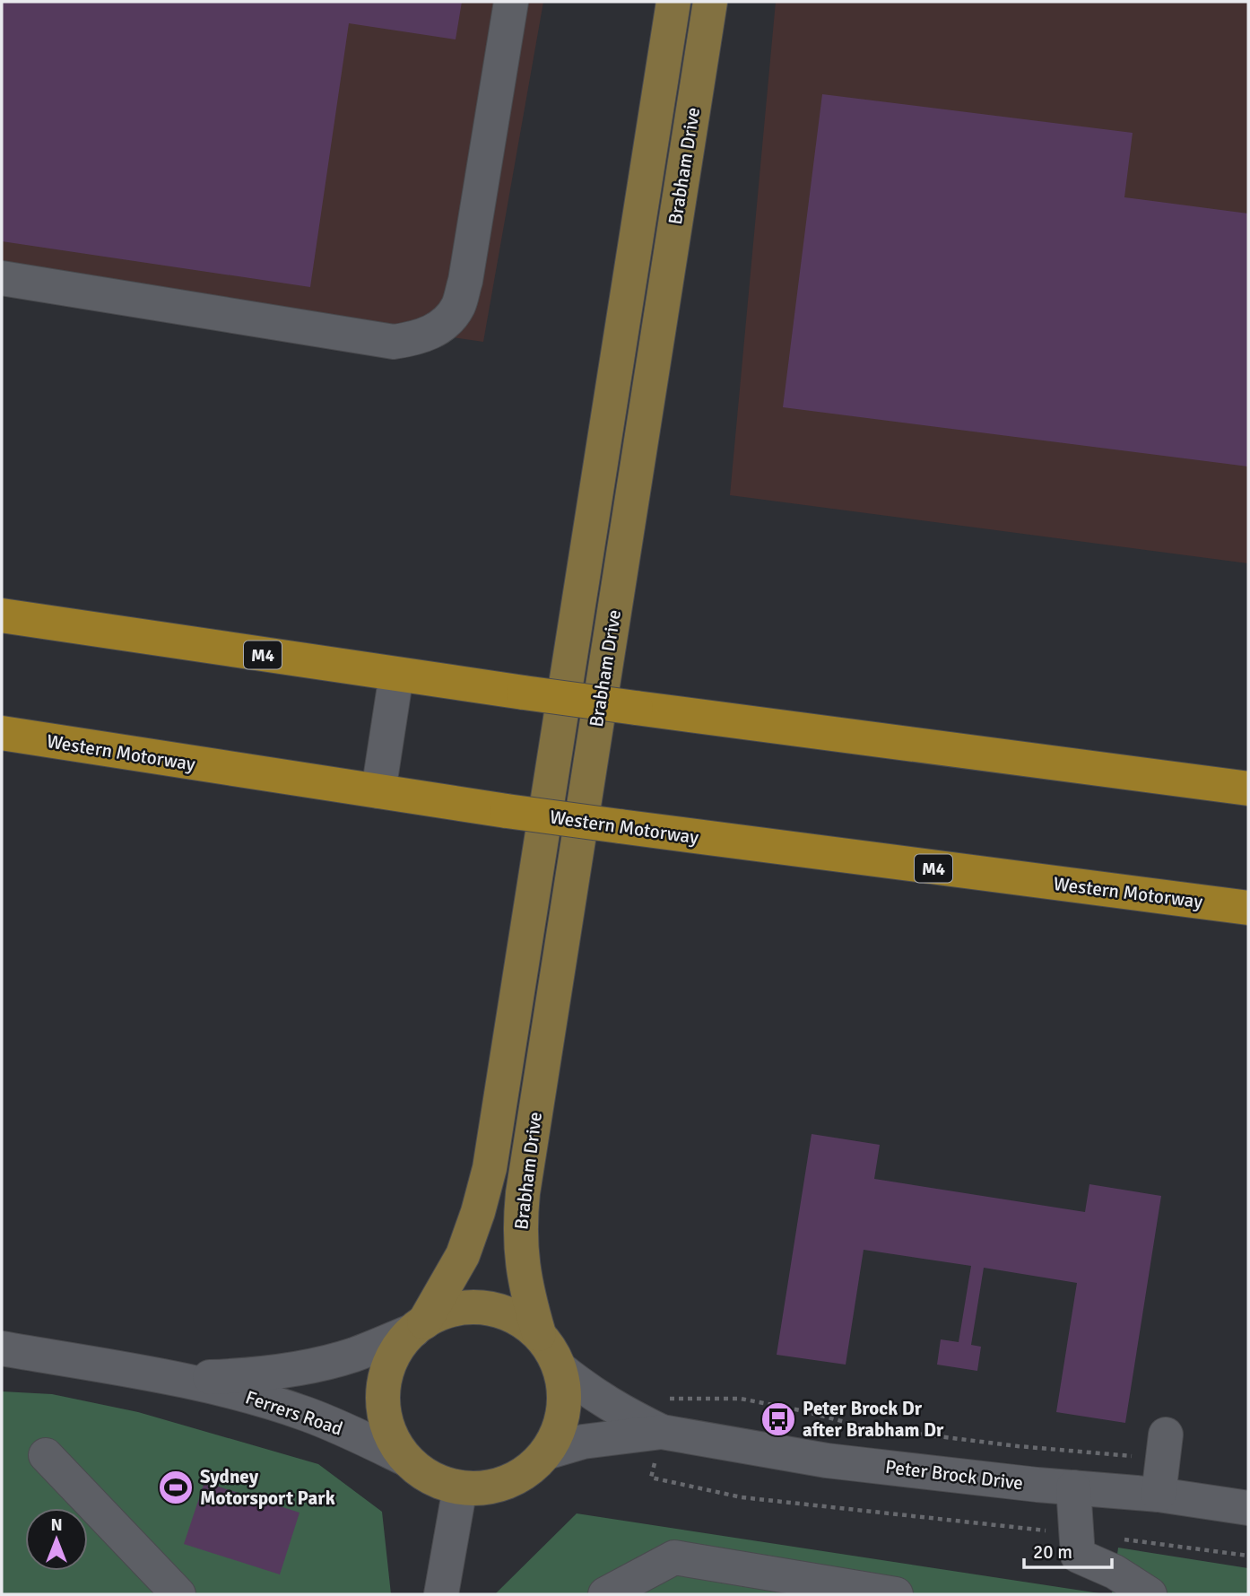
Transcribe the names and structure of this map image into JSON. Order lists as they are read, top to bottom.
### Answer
{
  "streets": {
    "highway": ["M4", "Western Motorway"],
    "main road": ["Brabham Drive"],
    "street": ["Ferrers Road", "Peter Brock Drive"]
  },
  "crossings": [
    ["Brabham Drive", "Ferrers Road"],
    ["Brabham Drive", "Peter Brock Drive"],
    ["Ferrers Road", "Peter Brock Drive"]
  ],
  "places": {
    "bus stop": ["Peter Brock Dr after Brabham Dr"],
    "sports": ["Sydney Motorsport Park"]
  },
  "scale_bar": "20 m",
  "north": "top"
}
